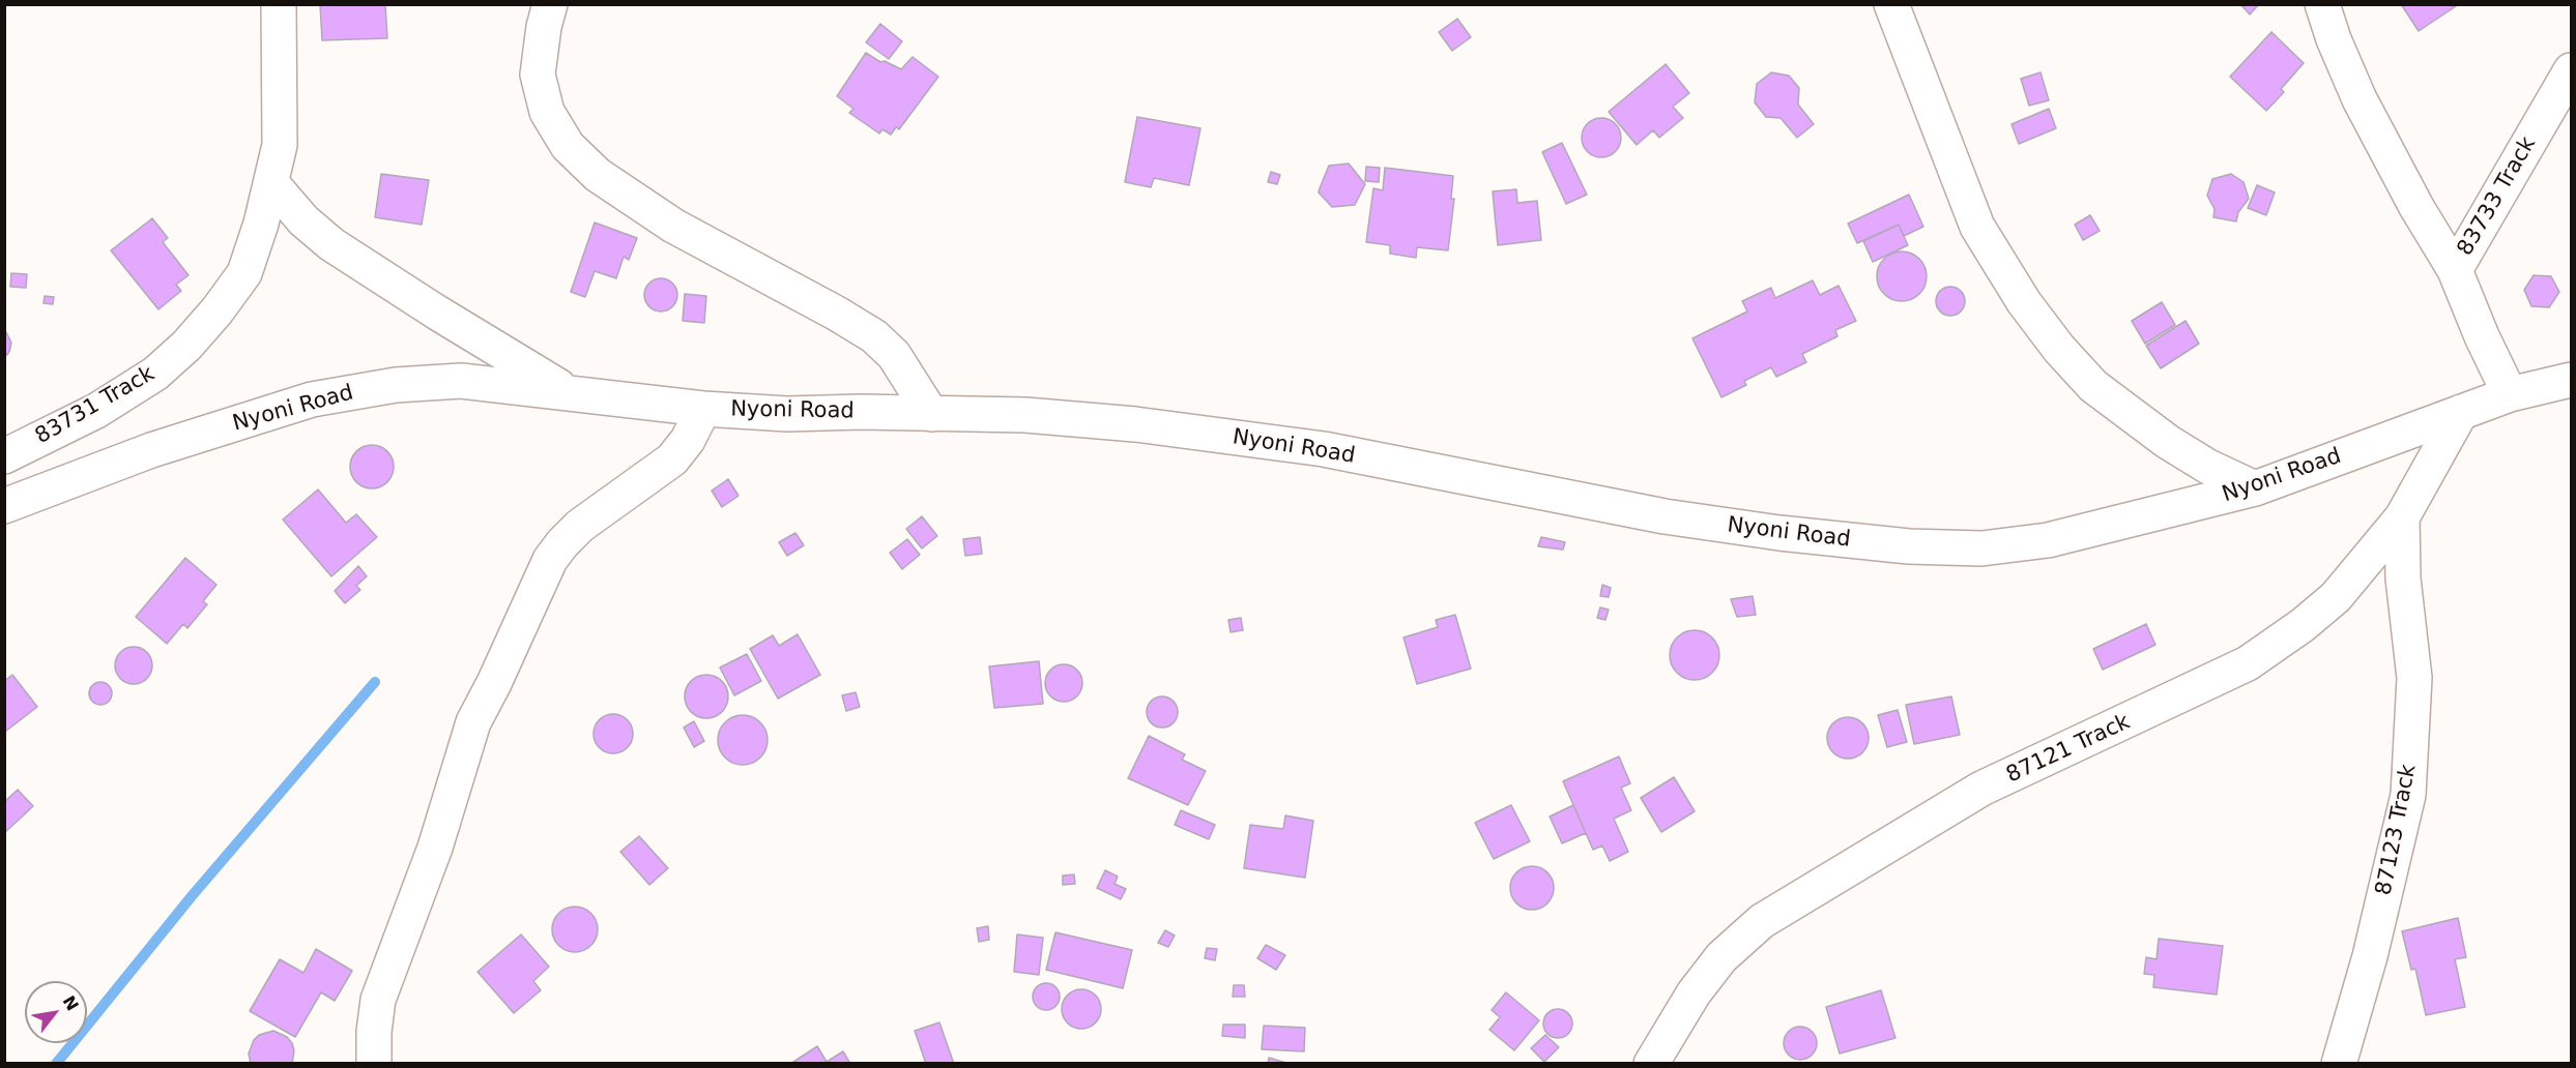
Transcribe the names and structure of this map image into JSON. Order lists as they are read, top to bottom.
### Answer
{
  "streets": {
    "street": [
      "83733 Track",
      "83731 Track",
      "Nyoni Road",
      "87121 Track",
      "87123 Track"
    ]
  },
  "crossings": [
    ["83733 Track", "Nyoni Road"],
    ["Nyoni Road", "87121 Track"],
    ["87121 Track", "87123 Track"]
  ],
  "north": "top right"
}
